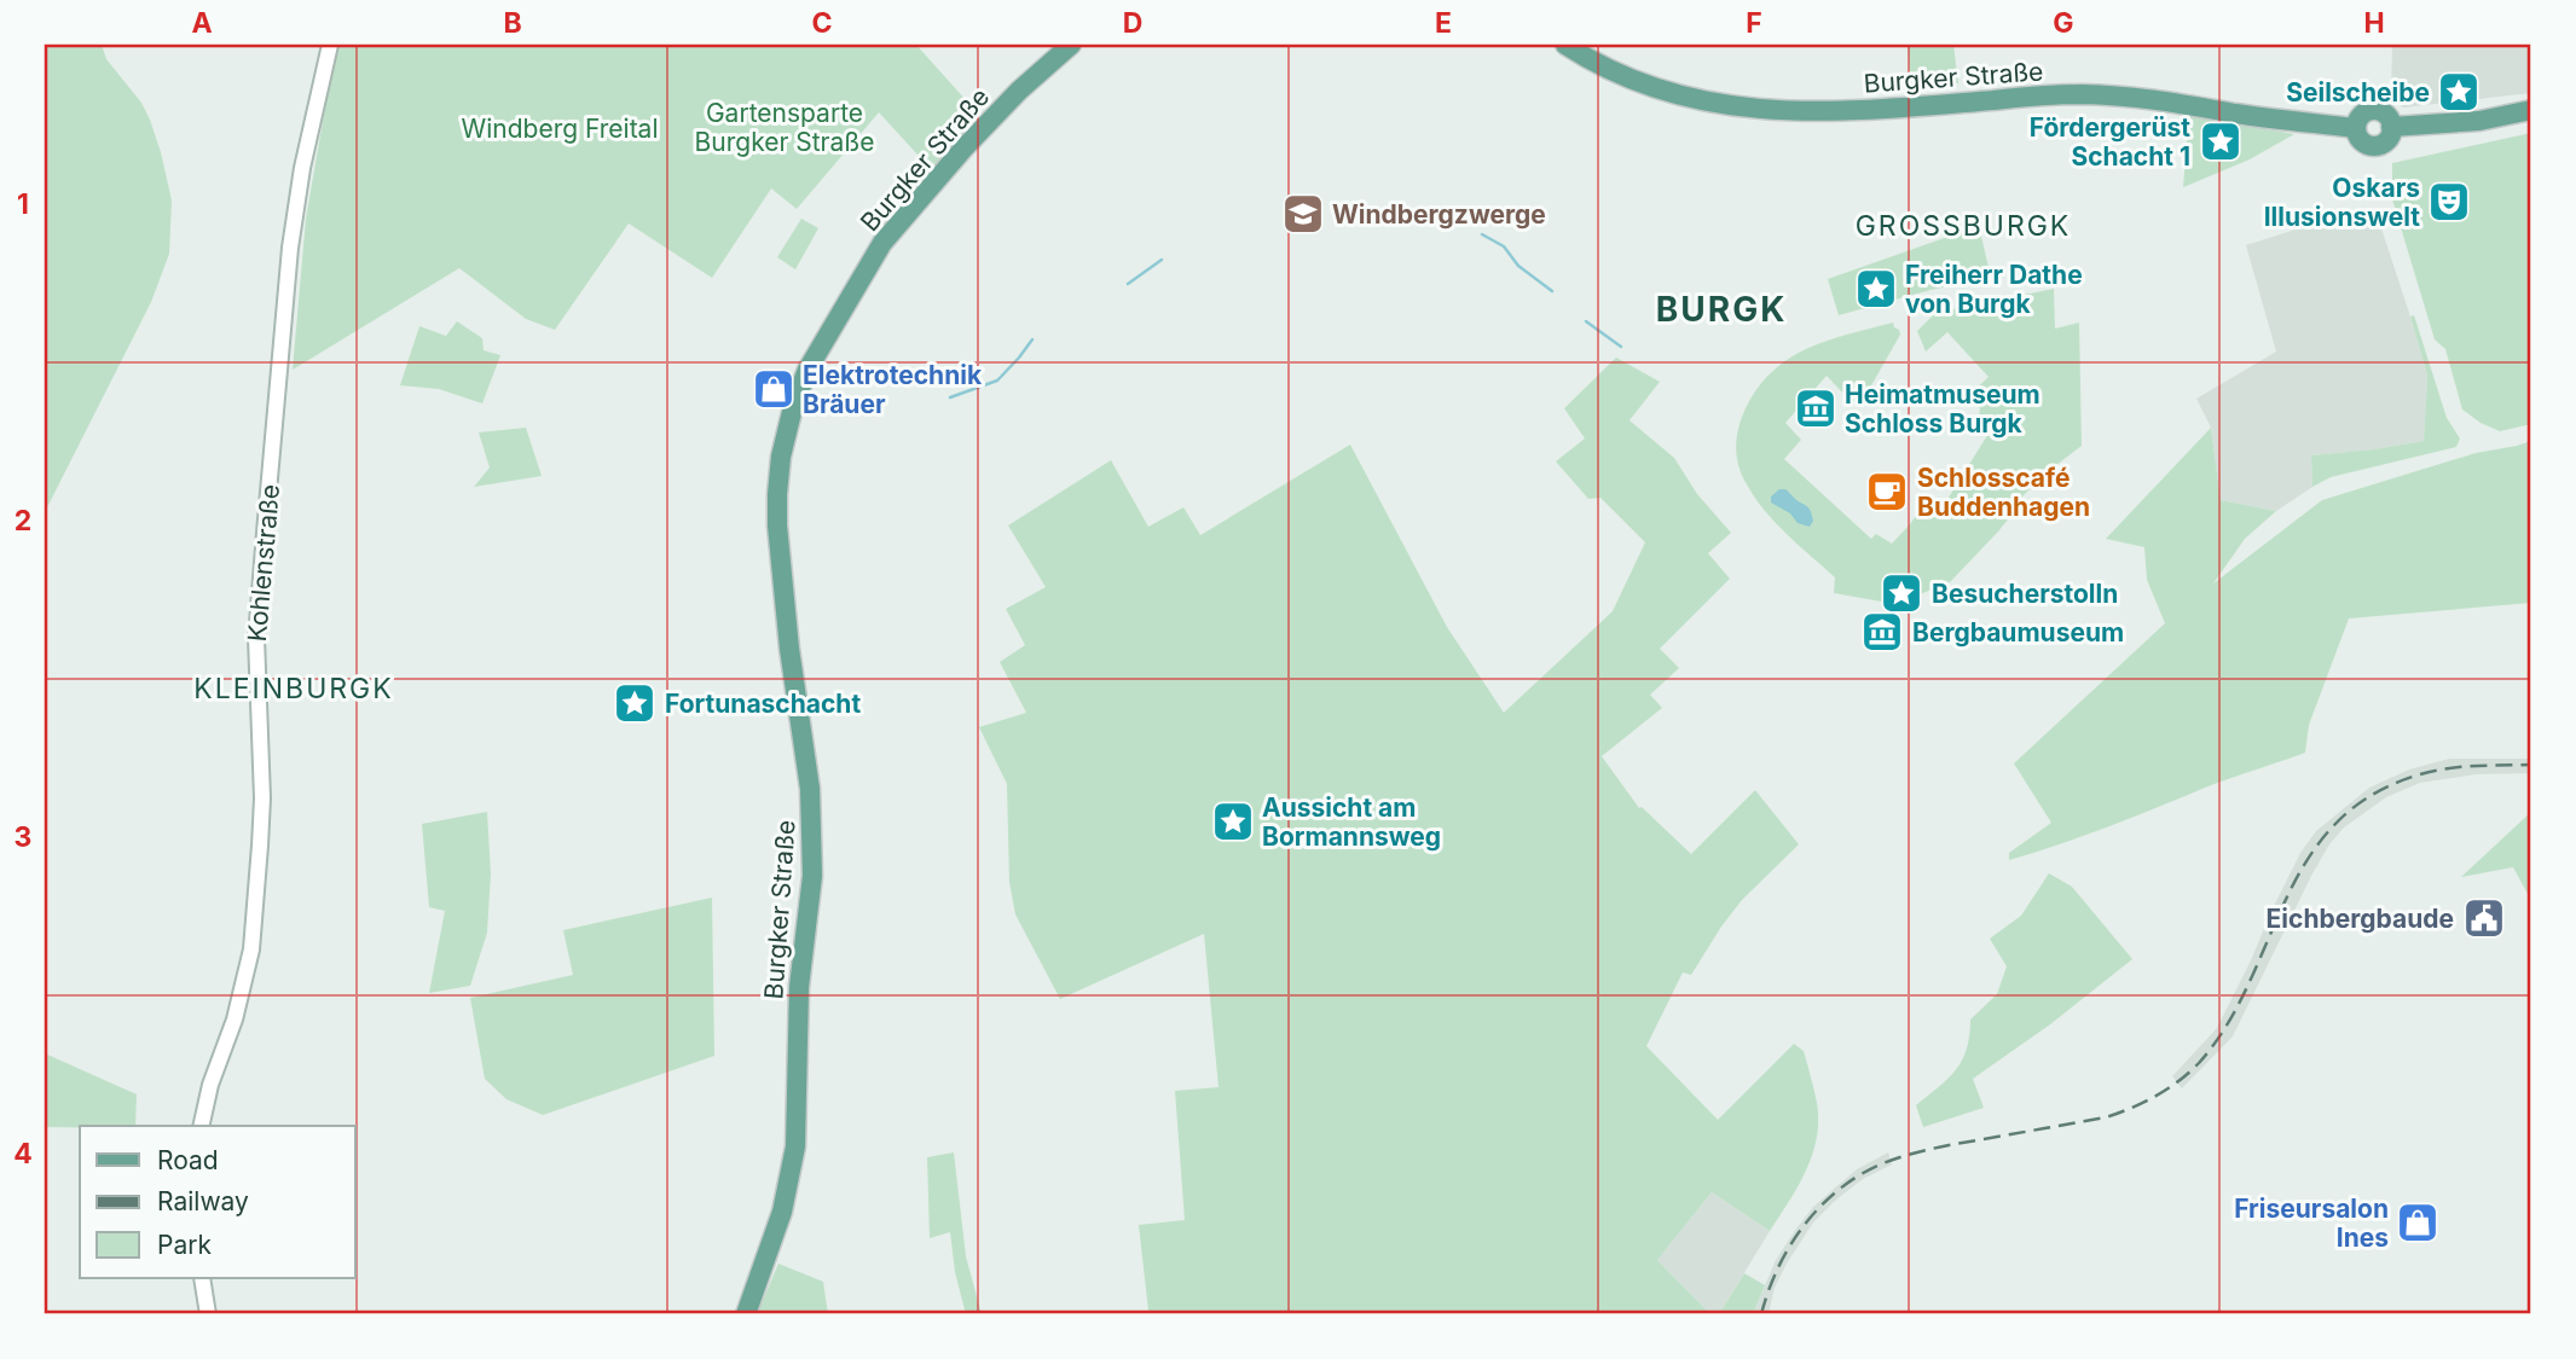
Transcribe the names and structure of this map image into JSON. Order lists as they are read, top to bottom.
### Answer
{
  "streets": {
    "main road": ["Burgker Straße"],
    "street": ["Kohlenstraße"]
  },
  "districts": ["GROSSBURGK", "BURGK", "KLEINBURGK"],
  "parks": ["Gartensparte Burgker Straße", "Windberg Freital"],
  "places": {
    "place": [
      "Seilscheibe",
      "Fördergerüst Schacht 1",
      "Freiherr Dathe von Burgk",
      "Besucherstolln",
      "Fortunaschacht",
      "Aussicht am Bormannsweg"
    ],
    "theatre": ["Oskars Illusionswelt"],
    "school or university": ["Windbergzwerge"],
    "shop": ["Elektrotechnik Bräuer", "Friseursalon Ines"],
    "museum": ["Heimatmuseum Schloss Burgk", "Bergbaumuseum"],
    "cafe": ["Schlosscafé Buddenhagen"],
    "public building": ["Eichbergbaude"]
  },
  "legend": ["Road", "Railway", "Park"],
  "grid": {
    "columns": [
      "A",
      "B",
      "C",
      "D",
      "E",
      "F",
      "G",
      "H"
    ],
    "rows": [
      "1",
      "2",
      "3",
      "4"
    ]
  }
}
